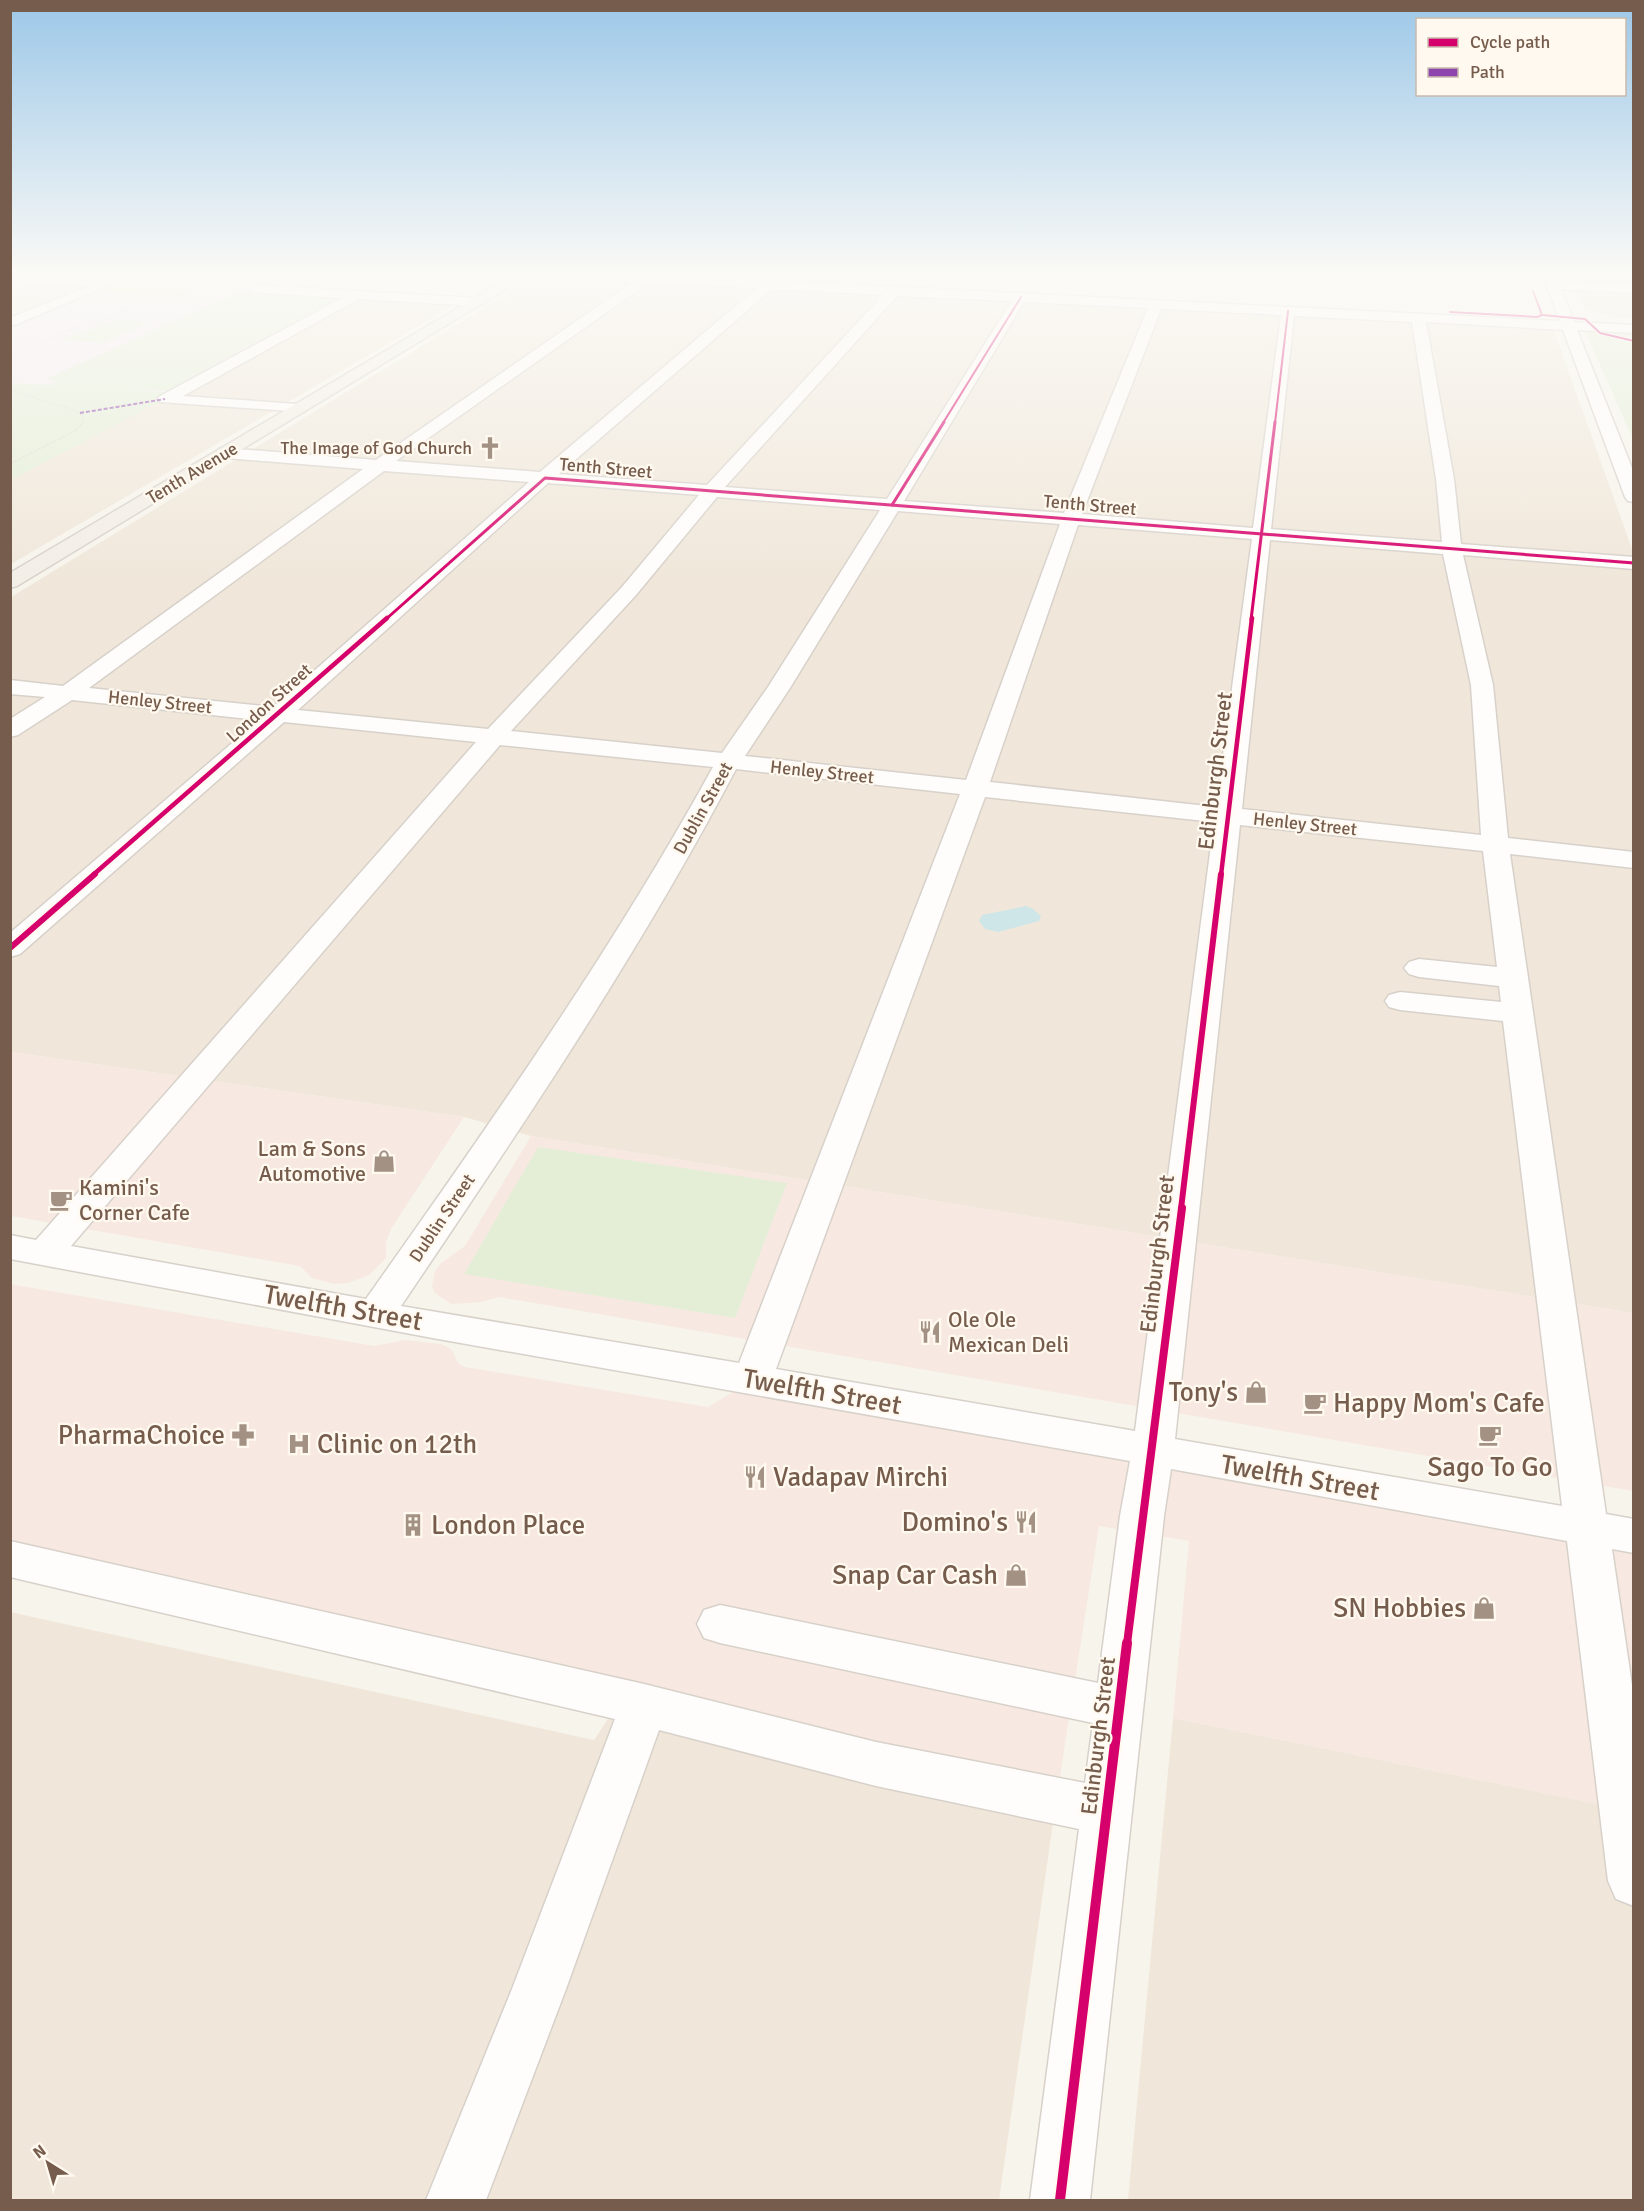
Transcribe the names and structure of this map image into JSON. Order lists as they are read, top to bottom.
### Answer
{
  "streets": {
    "main road": ["Tenth Avenue"],
    "street": [
      "Tenth Street",
      "Henley Street",
      "London Street",
      "Edinburgh Street",
      "Dublin Street",
      "Twelfth Street"
    ]
  },
  "crossings": [
    ["Tenth Street", "Tenth Avenue"],
    ["Tenth Street", "London Street"],
    ["Tenth Street", "Edinburgh Street"],
    ["Tenth Street", "Dublin Street"],
    ["Henley Street", "London Street"],
    ["Henley Street", "Edinburgh Street"],
    ["Henley Street", "Dublin Street"],
    ["Edinburgh Street", "Twelfth Street"],
    ["Dublin Street", "Twelfth Street"]
  ],
  "places": {
    "church": ["The Image of God Church"],
    "shop": [
      "Lam & Sons Automotive",
      "Tony's",
      "Snap Car Cash",
      "SN Hobbies"
    ],
    "cafe": ["Kamini's Corner Cafe", "Happy Mom's Cafe", "Sago To Go"],
    "restaurant": ["Ole Ole Mexican Deli", "Vadapav Mirchi", "Domino's"],
    "pharmacy": ["PharmaChoice"],
    "hospital": ["Clinic on 12th"],
    "building": ["London Place"]
  },
  "legend": ["Cycle path", "Path"],
  "north": "top left"
}
